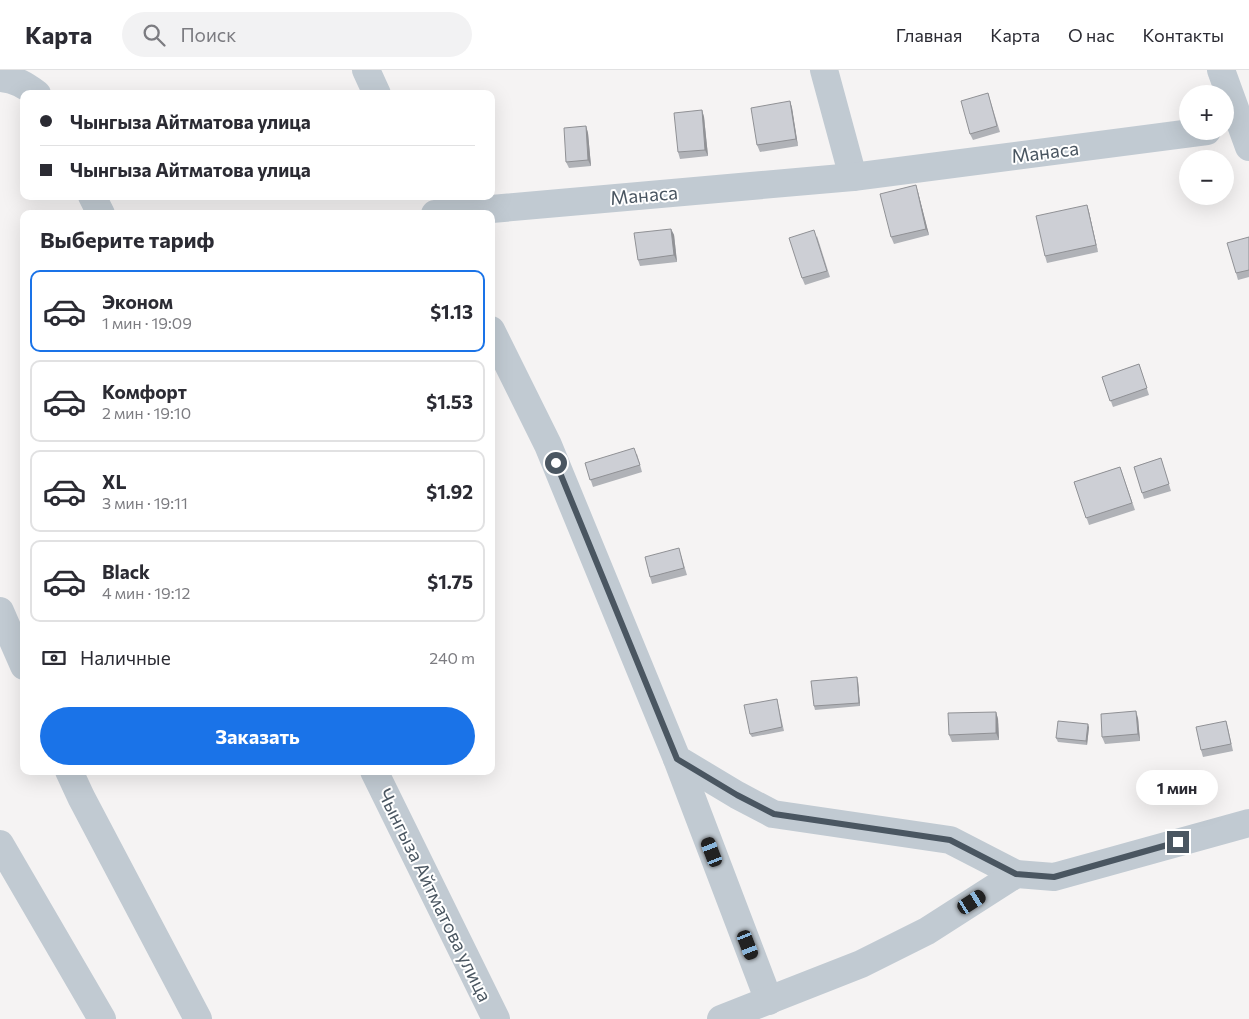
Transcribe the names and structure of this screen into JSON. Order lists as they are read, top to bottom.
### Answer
{
  "streets": {
    "street": ["Манаса", "Чынгыза Айтматова улица"]
  },
  "page": {
    "header": "Карта",
    "search": "Поиск",
    "nav": [
      "Главная",
      "Карта",
      "О нас",
      "Контакты"
    ],
    "map_buttons": ["+", "−"],
    "banner": ["Чынгыза Айтматова улица", "Чынгыза Айтматова улица"],
    "heading": "Выберите тариф",
    "list": [
      {
        "name": "Эконом",
        "note": "1 мин · 19:09",
        "value": "$1.13"
      },
      {
        "name": "Комфорт",
        "note": "2 мин · 19:10",
        "value": "$1.53"
      },
      {
        "name": "XL",
        "note": "3 мин · 19:11",
        "value": "$1.92"
      },
      {
        "name": "Black",
        "note": "4 мин · 19:12",
        "value": "$1.75"
      }
    ],
    "pay": ["Наличные", "240 m"],
    "buttons": "Заказать",
    "bubble": "1 мин"
  }
}
